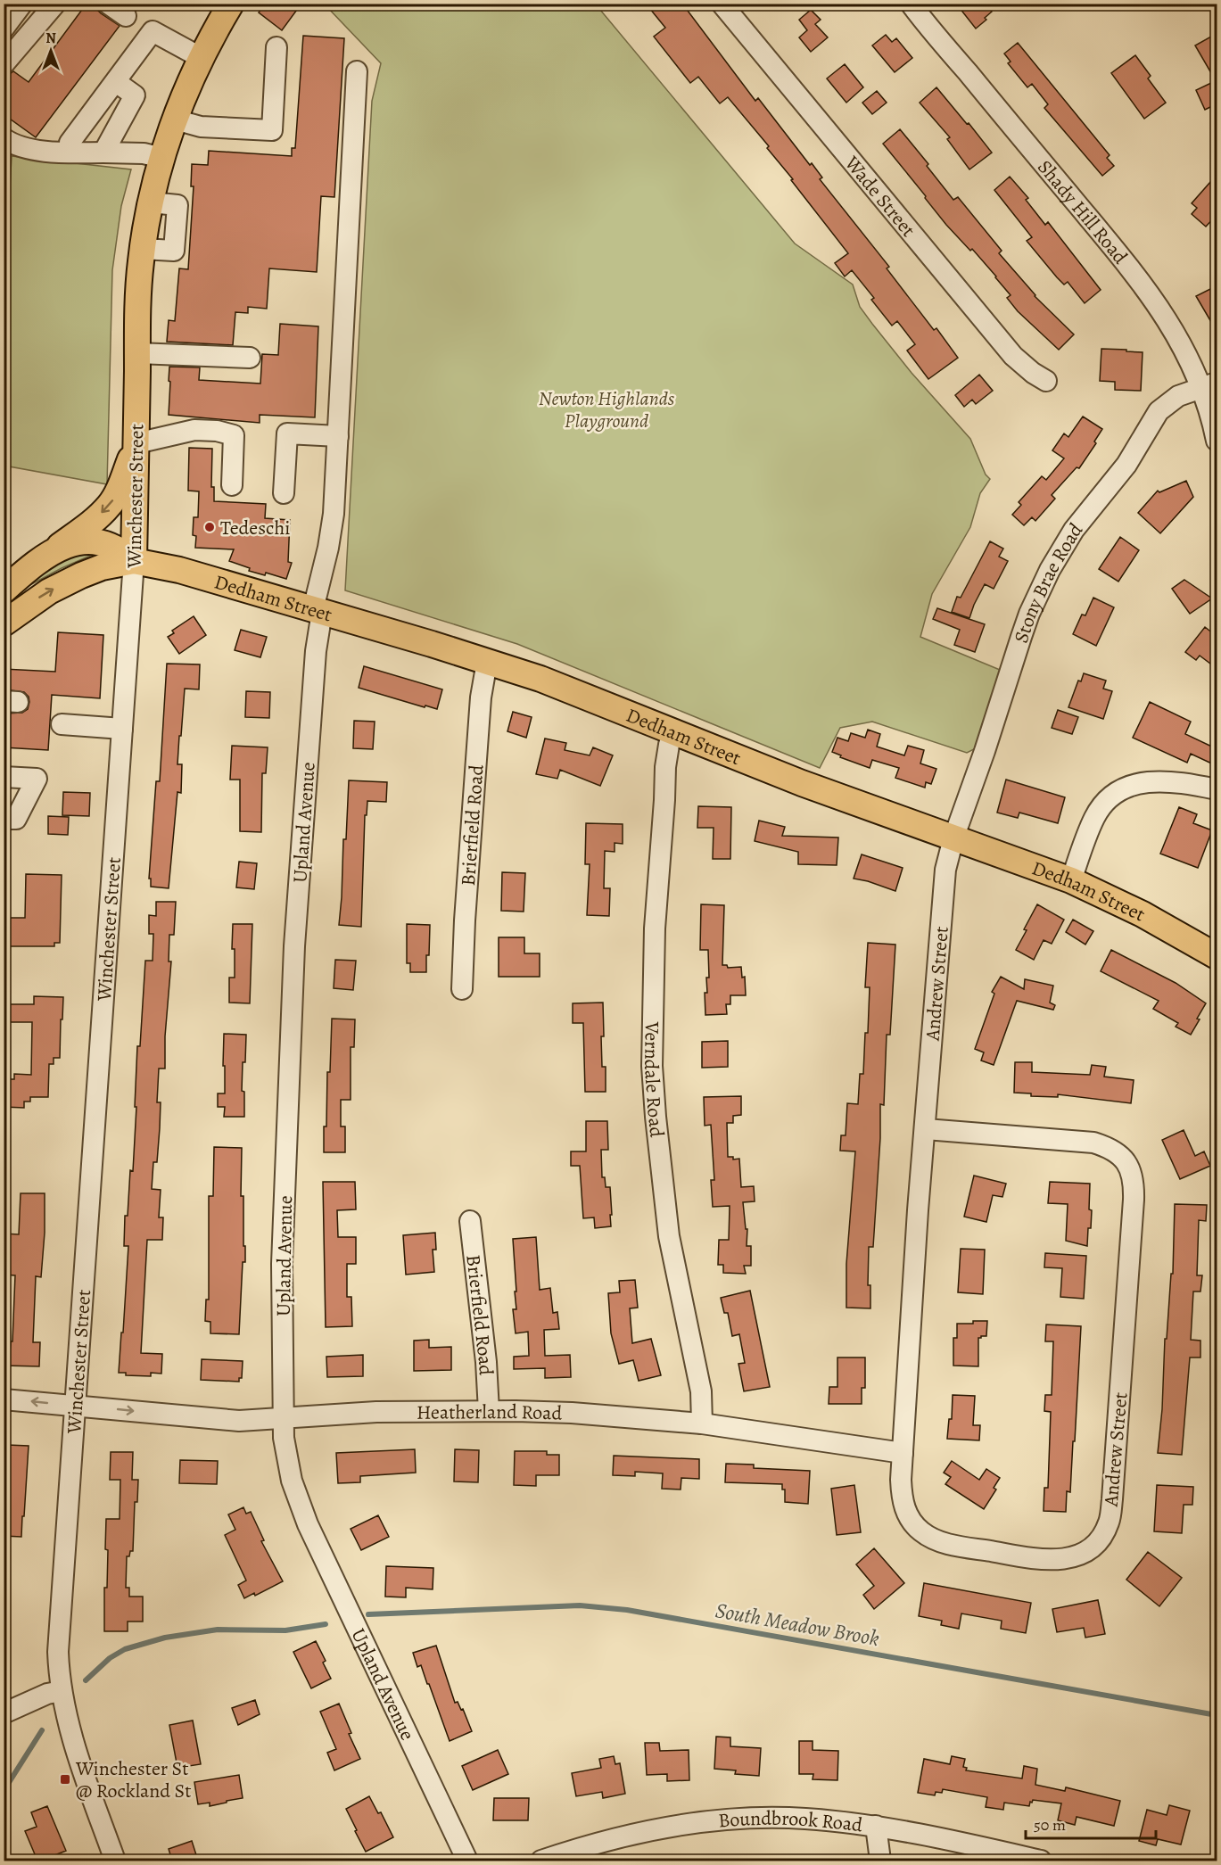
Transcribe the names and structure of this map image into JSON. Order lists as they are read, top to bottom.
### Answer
{
  "streets": {
    "main road": ["Winchester Street", "Dedham Street"],
    "street": [
      "Wade Street",
      "Shady Hill Road",
      "Stony Brae Road",
      "Upland Avenue",
      "Brierfield Road",
      "Andrew Street",
      "Verndale Road",
      "Heatherland Road",
      "Boundbrook Road"
    ]
  },
  "crossings": [
    ["Shady Hill Road", "Stony Brae Road"],
    ["Winchester Street", "Dedham Street"],
    ["Winchester Street", "Heatherland Road"],
    ["Stony Brae Road", "Dedham Street"],
    ["Stony Brae Road", "Andrew Street"],
    ["Dedham Street", "Upland Avenue"],
    ["Dedham Street", "Brierfield Road"],
    ["Dedham Street", "Andrew Street"],
    ["Dedham Street", "Verndale Road"],
    ["Upland Avenue", "Heatherland Road"],
    ["Brierfield Road", "Heatherland Road"],
    ["Andrew Street", "Heatherland Road"],
    ["Verndale Road", "Heatherland Road"]
  ],
  "water": ["South Meadow Brook"],
  "parks": ["Newton Highlands Playground"],
  "places": {
    "other": ["Tedeschi"],
    "transit": ["Winchester St @ Rockland St"]
  },
  "scale_bar": "50 m",
  "north": "top"
}
